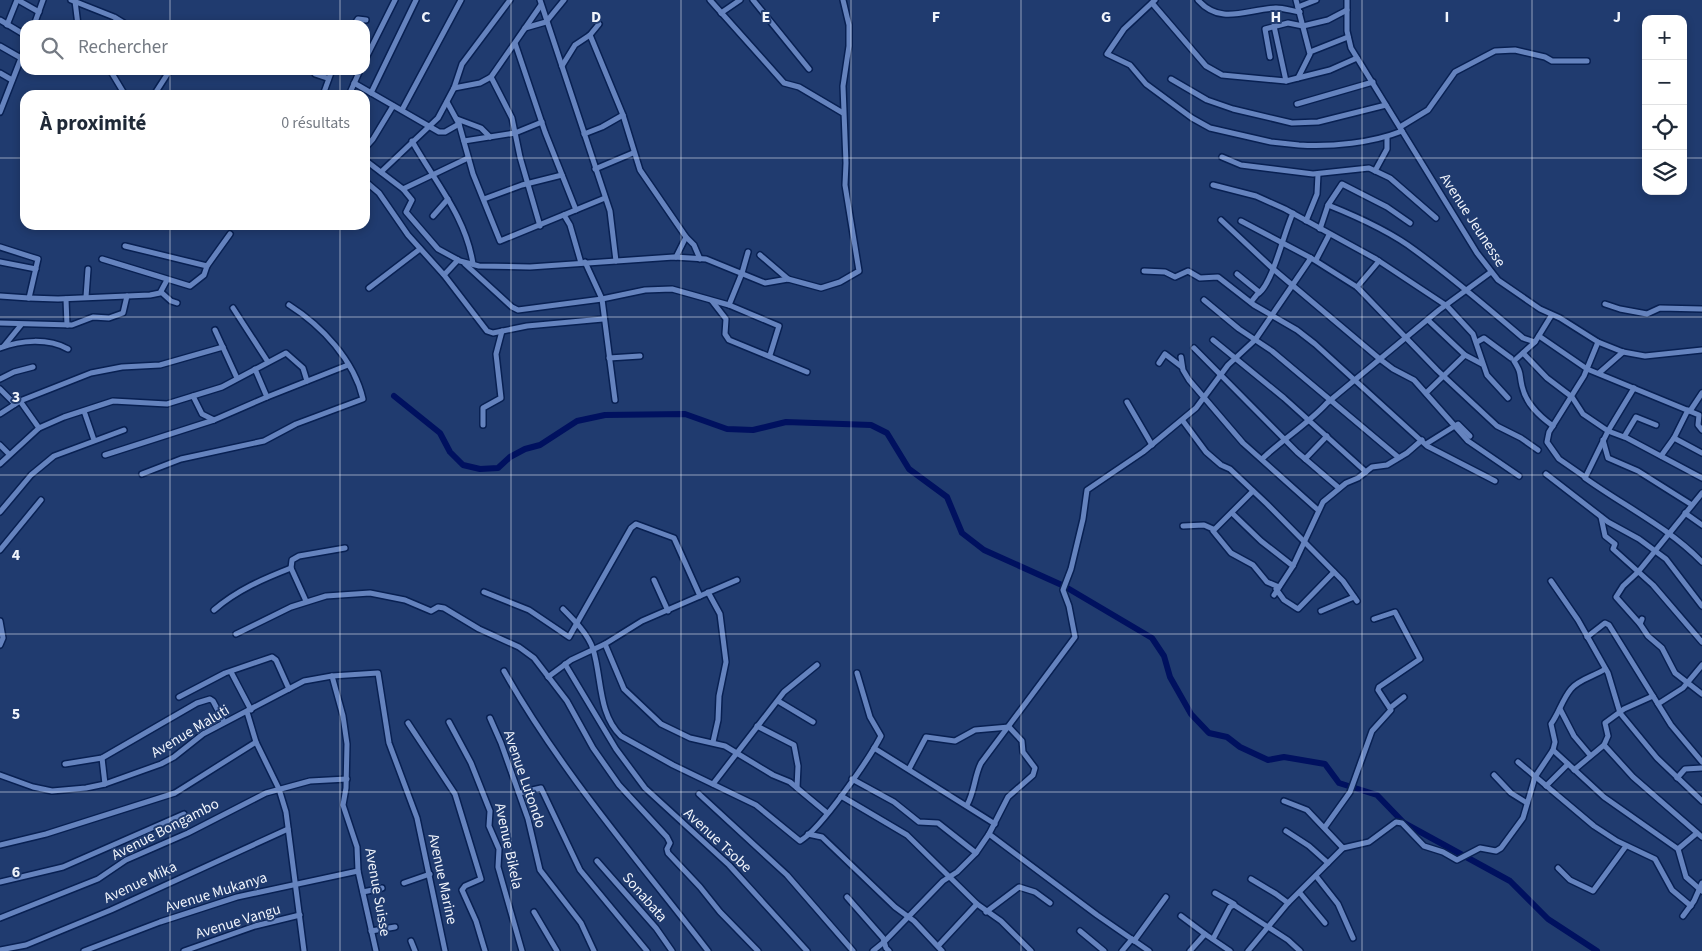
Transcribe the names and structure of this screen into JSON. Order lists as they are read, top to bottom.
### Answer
{
  "streets": {
    "street": [
      "Avenue Jeunesse",
      "Avenue Maluti",
      "Avenue Lutondo",
      "Avenue Bongambo",
      "Avenue Tsobe",
      "Avenue Bikela",
      "Avenue Marine",
      "Avenue Mika",
      "Avenue Mukanya",
      "Avenue Suisse",
      "Sonabata",
      "Avenue Vangu"
    ]
  },
  "crossings": [
    ["Avenue Maluti", "Avenue Marine"],
    ["Avenue Maluti", "Avenue Suisse"],
    ["Avenue Bongambo", "Avenue Suisse"],
    ["Avenue Marine", "Avenue Suisse"],
    ["Avenue Mukanya", "Avenue Suisse"]
  ],
  "page": {
    "map_buttons": ["+", "−"],
    "search": "Rechercher",
    "heading": ["À proximité", "0 résultats"]
  },
  "grid": {
    "columns": [
      "C",
      "D",
      "E",
      "F",
      "G",
      "H",
      "I",
      "J"
    ],
    "rows": [
      "3",
      "4",
      "5",
      "6"
    ]
  }
}
